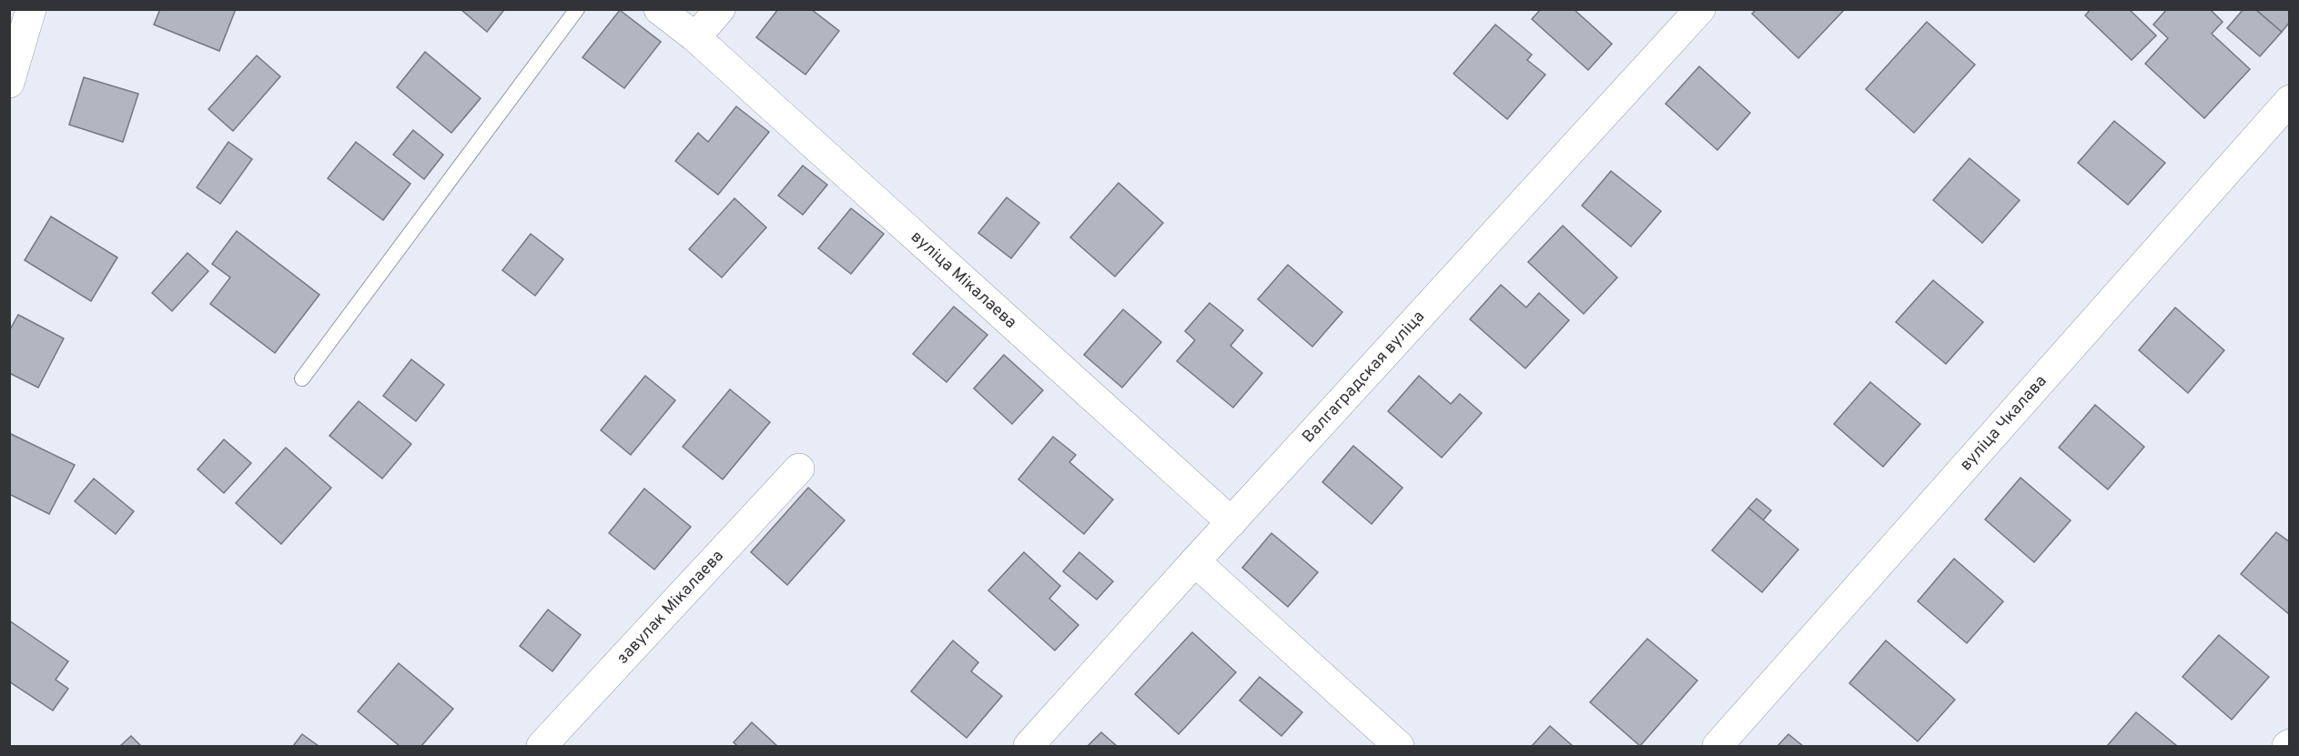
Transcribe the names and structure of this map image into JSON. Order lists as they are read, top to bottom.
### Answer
{
  "streets": {
    "street": [
      "вуліца Мікалаева",
      "Валгаградская вуліца",
      "вуліца Чкалава",
      "завулак Мікалаева"
    ]
  },
  "crossings": [
    ["вуліца Мікалаева", "Валгаградская вуліца"]
  ]
}
